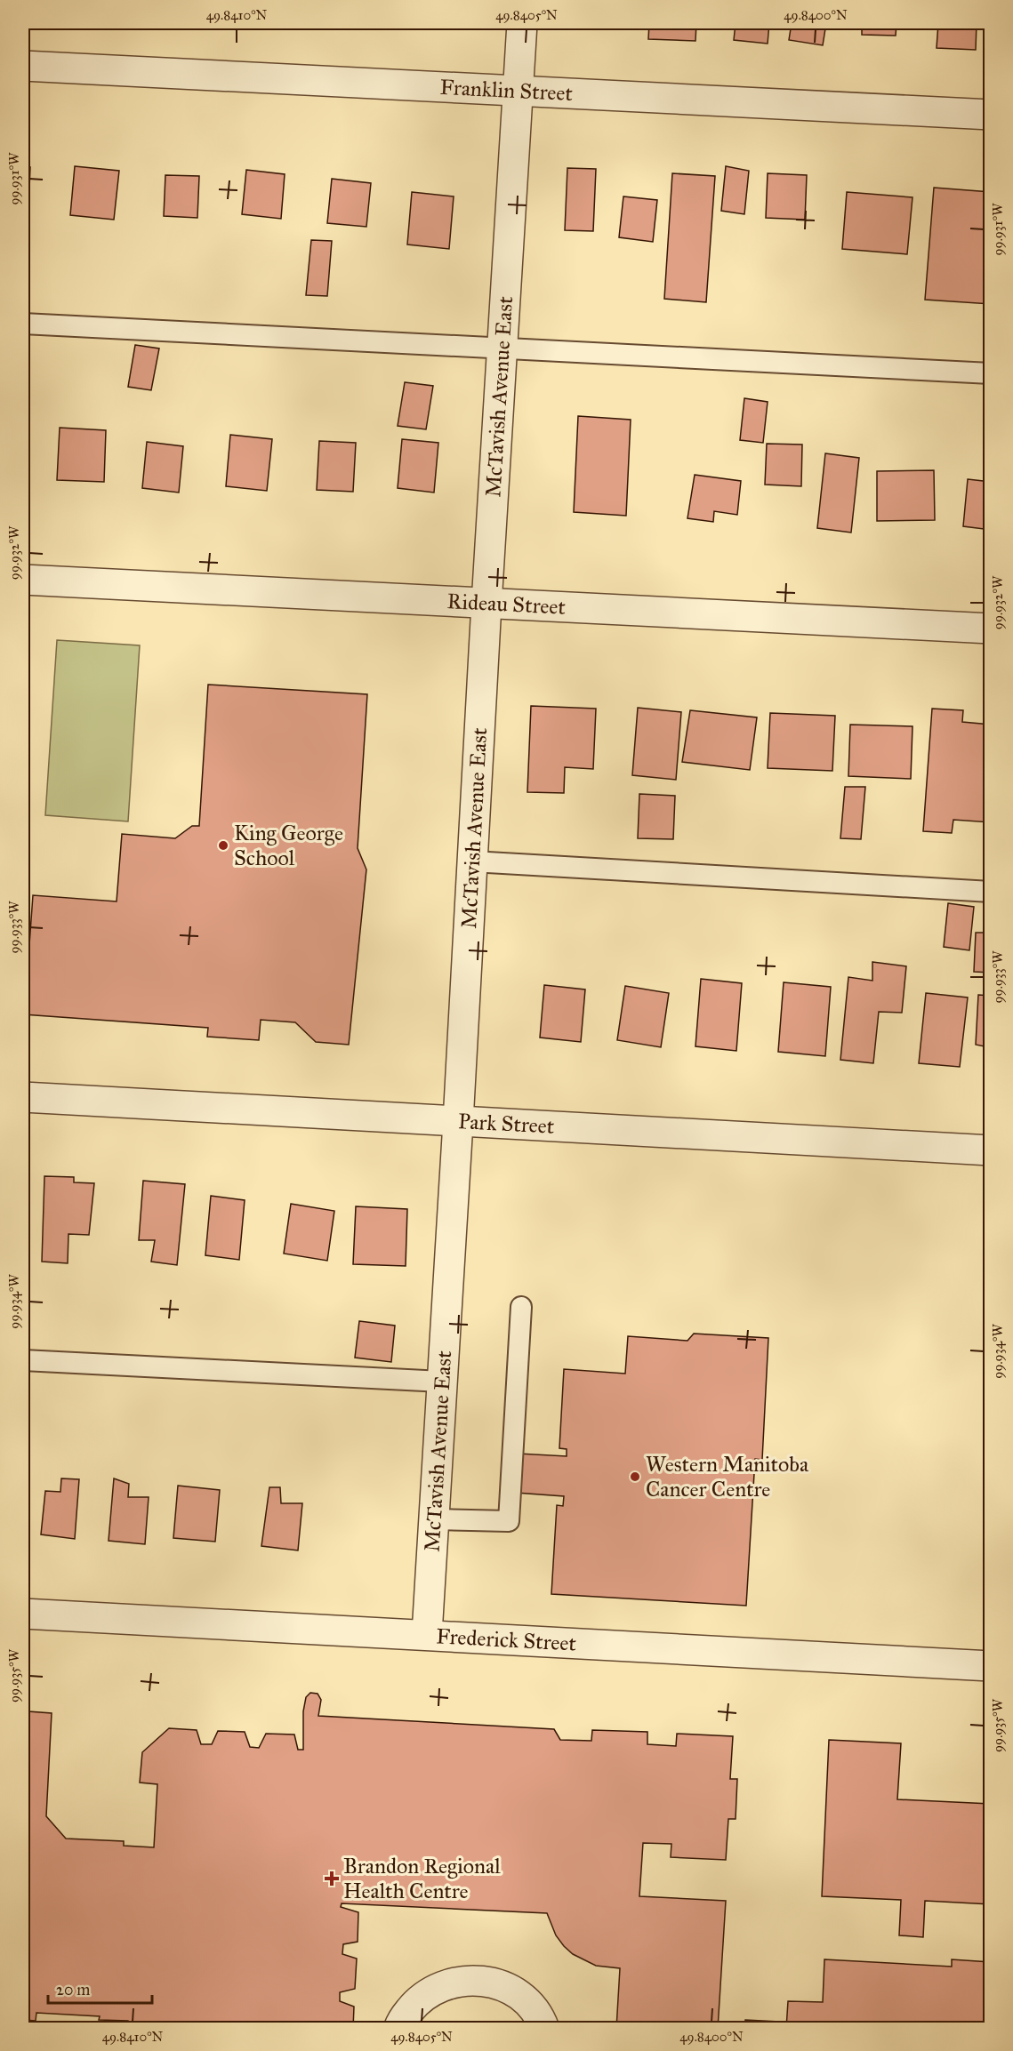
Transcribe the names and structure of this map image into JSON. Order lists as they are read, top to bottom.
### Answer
{
  "streets": {
    "street": [
      "Franklin Street",
      "McTavish Avenue East",
      "Rideau Street",
      "Park Street",
      "Frederick Street"
    ]
  },
  "crossings": [
    ["Franklin Street", "McTavish Avenue East"],
    ["McTavish Avenue East", "Rideau Street"],
    ["McTavish Avenue East", "Park Street"],
    ["McTavish Avenue East", "Frederick Street"]
  ],
  "places": {
    "other": ["King George School", "Western Manitoba Cancer Centre"],
    "health": ["Brandon Regional Health Centre"]
  },
  "scale_bar": "20 m",
  "coordinates": [
    "49.8410°N",
    "49.8405°N",
    "49.8400°N",
    "99.931°W",
    "99.932°W",
    "99.933°W",
    "99.934°W",
    "99.935°W"
  ]
}
